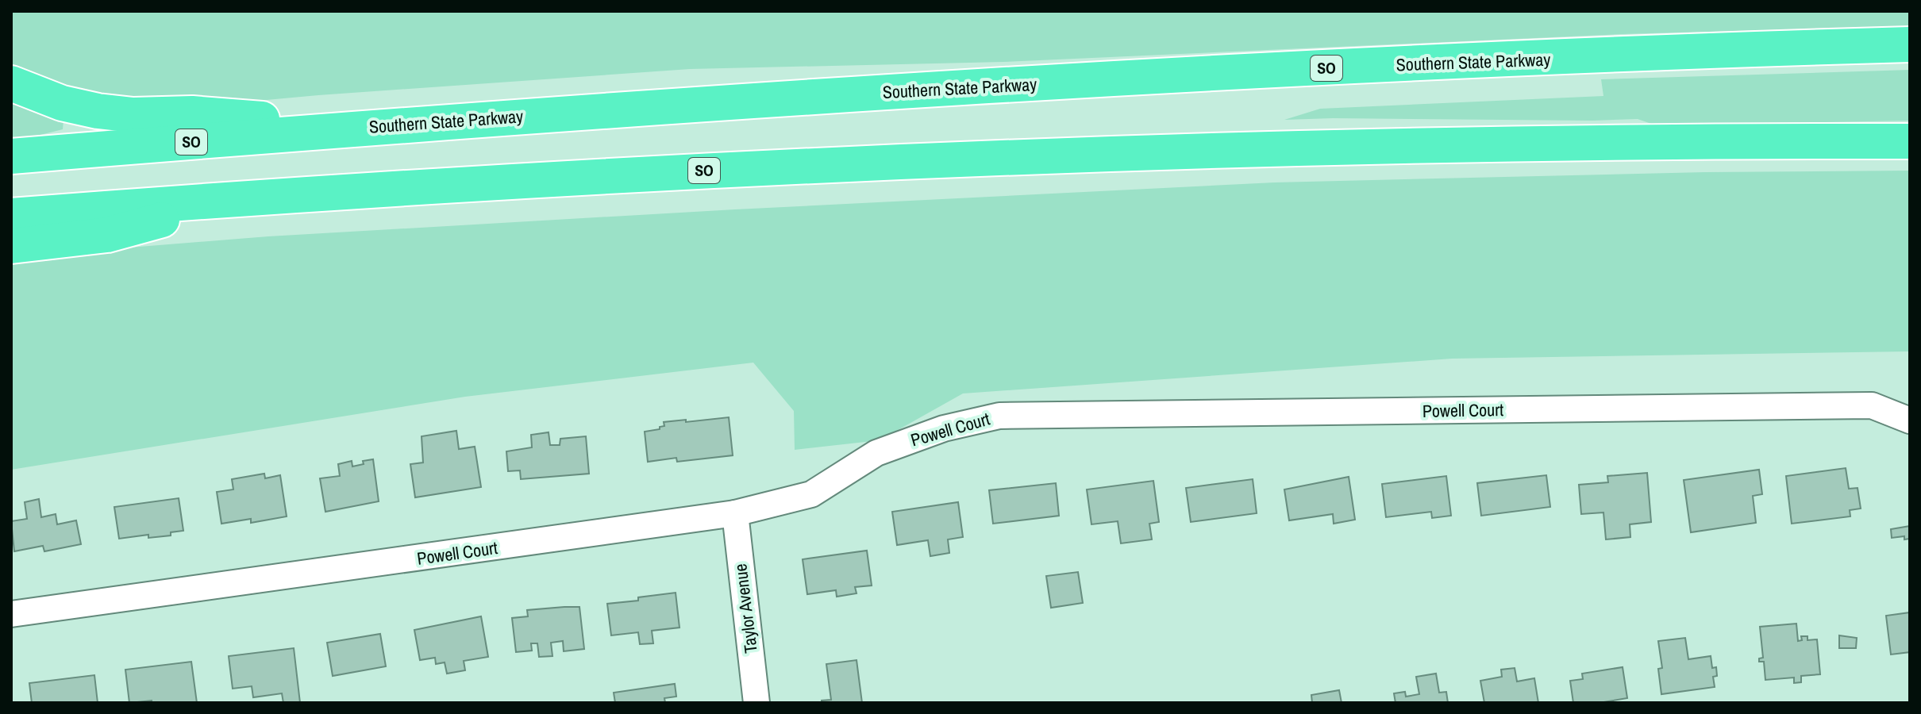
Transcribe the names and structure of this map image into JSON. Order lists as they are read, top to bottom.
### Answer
{
  "streets": {
    "highway": ["Southern State Parkway", "SO"],
    "street": ["Powell Court", "Taylor Avenue"]
  },
  "crossings": [
    ["Powell Court", "Taylor Avenue"]
  ]
}
